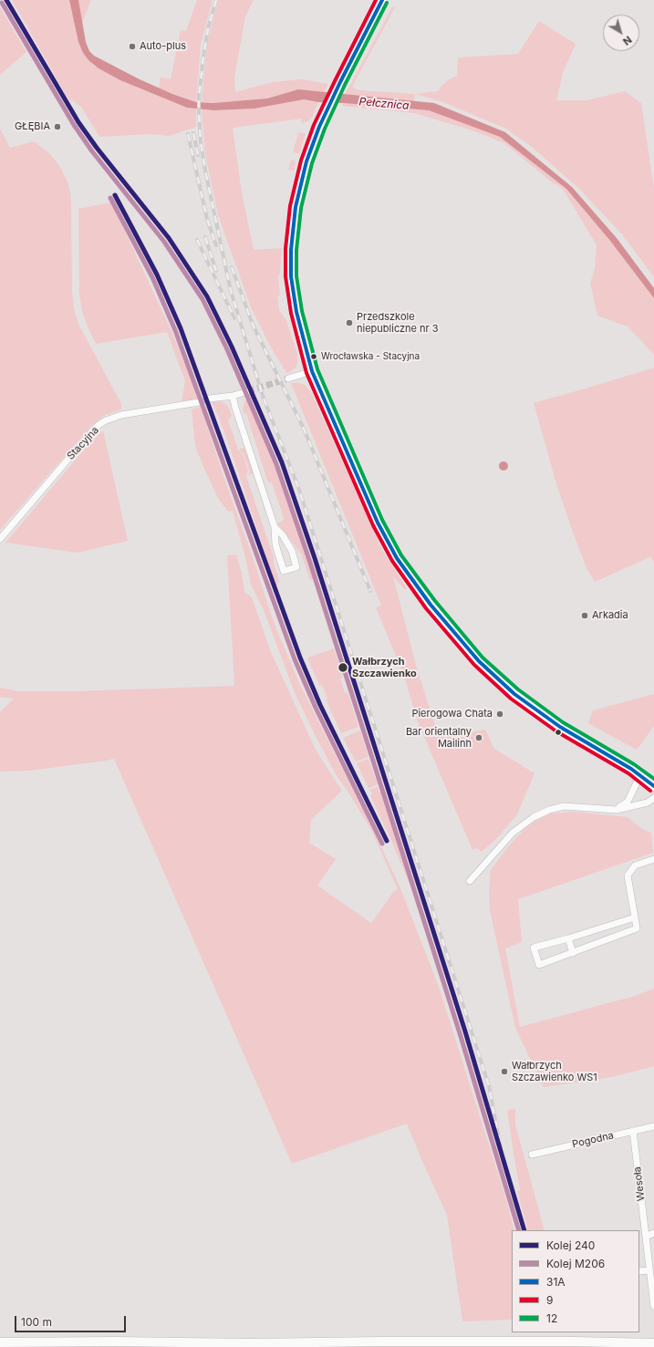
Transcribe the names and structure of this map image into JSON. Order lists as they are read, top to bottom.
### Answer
{
  "streets": {
    "street": ["Stacyjna", "Pogodna", "Wesoła"]
  },
  "crossings": [
    ["Pogodna", "Wesoła"]
  ],
  "water": ["Pełcznica"],
  "places": [
    "Auto-plus",
    "GŁĘBIA",
    "Przedszkole niepubliczne nr 3",
    "Wrocławska - Stacyjna",
    "Arkadia",
    "Wałbrzych Szczawienko",
    "Pierogowa Chata",
    "Bar orientalny Mailinh",
    "Wałbrzych Szczawienko WS1"
  ],
  "lines": [
    "rail line 240",
    "transit line 31A",
    "transit line 9",
    "rail line M206",
    "transit line 12"
  ],
  "legend": [
    "Kolej 240",
    "Kolej M206",
    "31A",
    "9",
    "12"
  ],
  "scale_bar": "100 m",
  "north": "bottom right"
}
